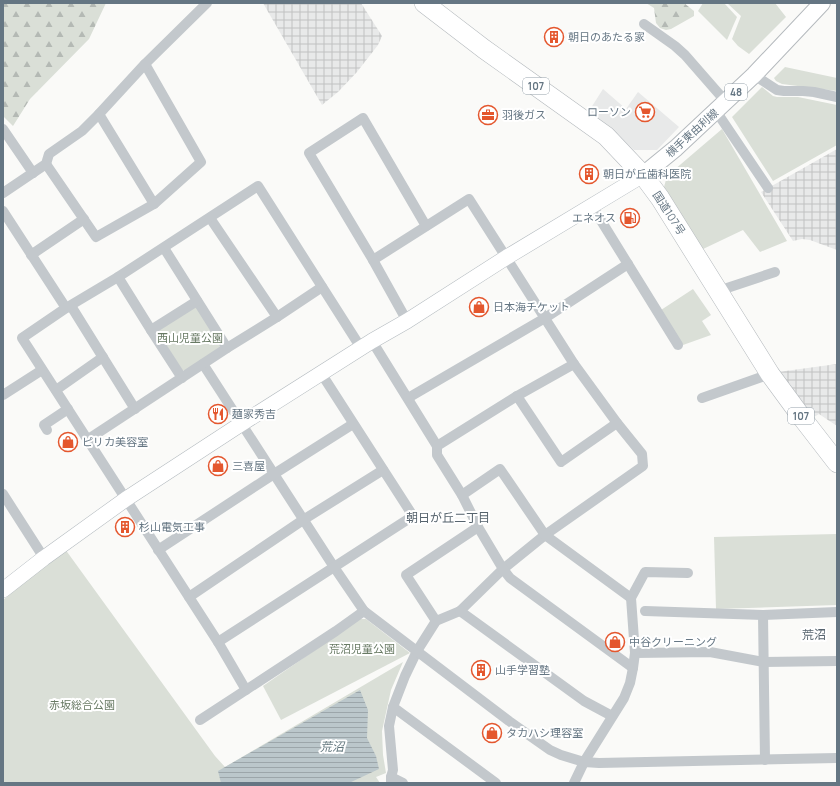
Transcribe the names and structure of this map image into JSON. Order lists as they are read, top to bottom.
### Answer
{
  "streets": {
    "highway": ["107", "国道107号"],
    "main road": ["48", "横手東由利線"]
  },
  "crossings": [
    ["横手東由利線", "国道107号"]
  ],
  "districts": ["朝日が丘二丁目", "荒沼"],
  "water": ["荒沼"],
  "parks": ["西山児童公園", "荒沼児童公園", "赤坂総合公園"],
  "places": {
    "building": [
      "朝日のあたる家",
      "朝日が丘歯科医院",
      "杉山電気工事",
      "山手学習塾"
    ],
    "supermarket": ["ローソン"],
    "office": ["羽後ガス"],
    "fuel station": ["エネオス"],
    "shop": [
      "日本海チケット",
      "ピリカ美容室",
      "三喜屋",
      "中谷クリーニング",
      "タカハシ理容室"
    ],
    "restaurant": ["麺家秀吉"]
  }
}
